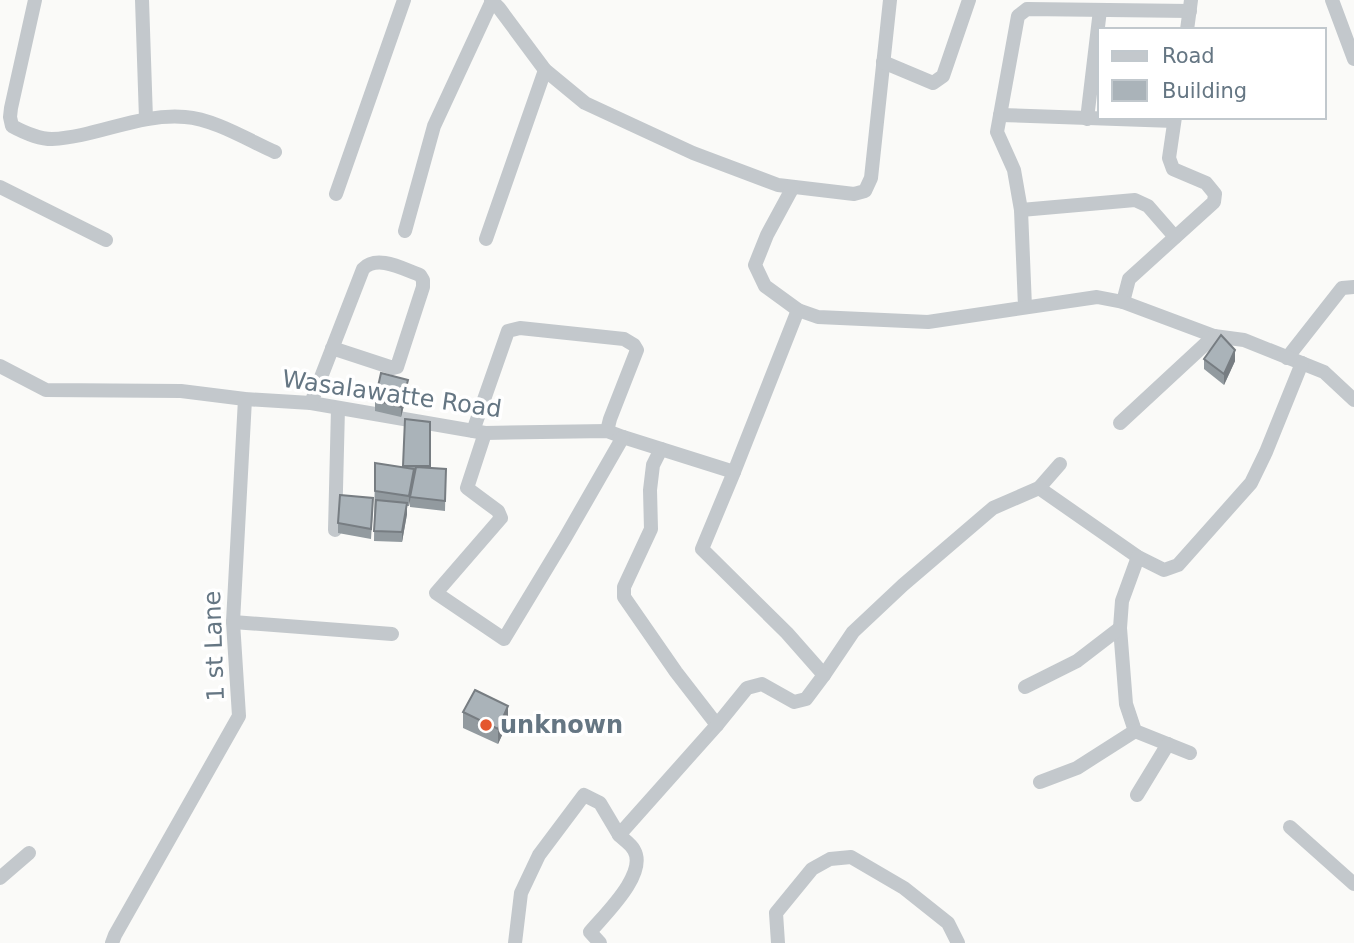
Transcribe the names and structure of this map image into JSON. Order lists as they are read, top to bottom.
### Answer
{
  "streets": {
    "street": ["Wasalawatte Road", "1 st Lane"]
  },
  "crossings": [
    ["Wasalawatte Road", "1 st Lane"]
  ],
  "places": ["unknown"],
  "legend": ["Road", "Building"]
}
